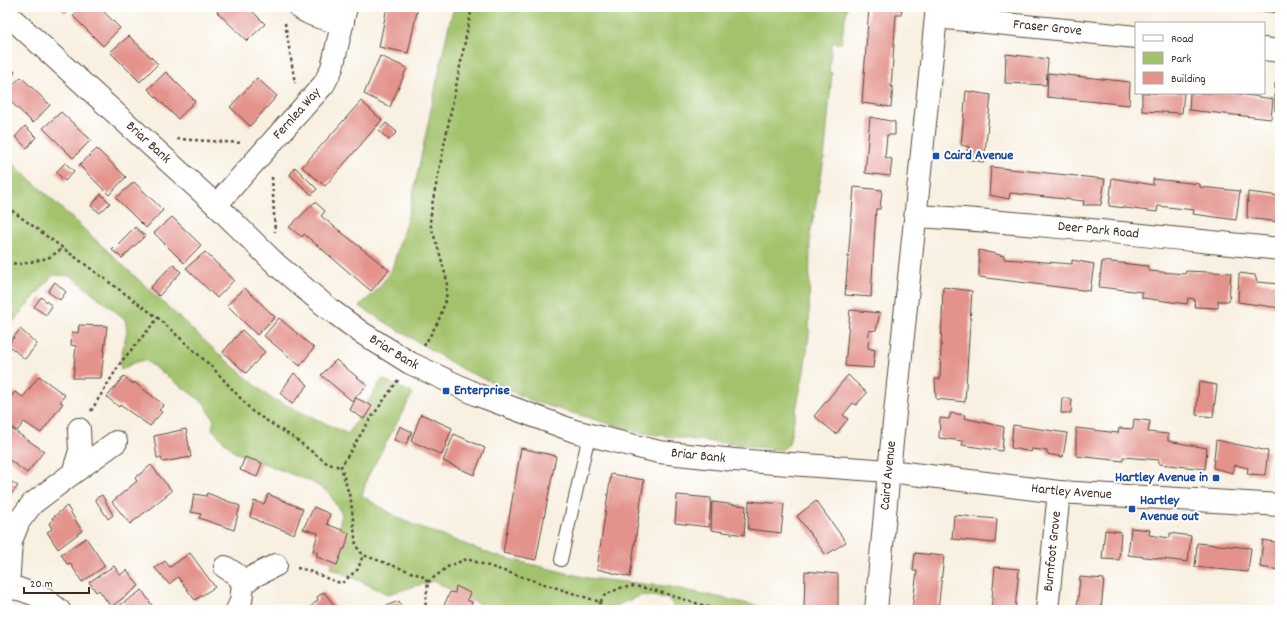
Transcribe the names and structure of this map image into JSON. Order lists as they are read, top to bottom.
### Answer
{
  "streets": {
    "street": [
      "Fraser Grove",
      "Fernlea Way",
      "Briar Bank",
      "Deer Park Road",
      "Caird Avenue",
      "Hartley Avenue",
      "Burnfoot Grove"
    ]
  },
  "crossings": [
    ["Fraser Grove", "Caird Avenue"],
    ["Fernlea Way", "Briar Bank"],
    ["Briar Bank", "Caird Avenue"],
    ["Briar Bank", "Hartley Avenue"],
    ["Deer Park Road", "Caird Avenue"],
    ["Caird Avenue", "Hartley Avenue"],
    ["Hartley Avenue", "Burnfoot Grove"]
  ],
  "places": {
    "transit": [
      "Caird Avenue",
      "Enterprise",
      "Hartley Avenue in",
      "Hartley Avenue out"
    ]
  },
  "legend": ["Road", "Park", "Building"],
  "scale_bar": "20 m"
}
